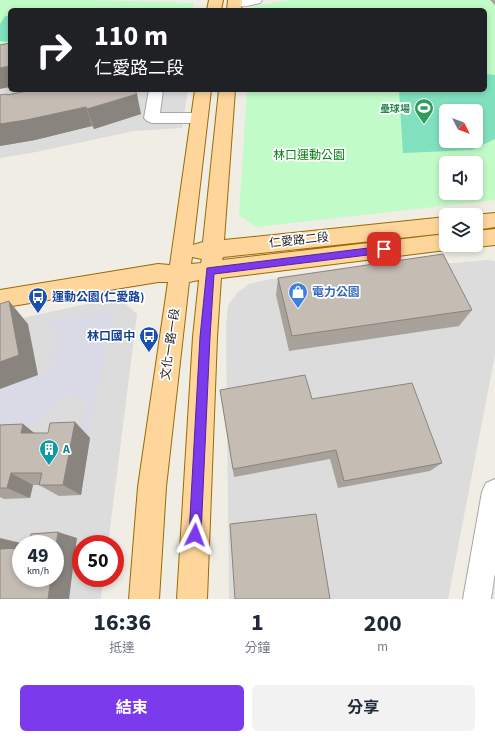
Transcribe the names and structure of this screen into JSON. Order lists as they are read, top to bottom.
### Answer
{
  "streets": {
    "main road": ["仁愛路二段", "文化一路一段"]
  },
  "crossings": [
    ["仁愛路二段", "文化一路一段"]
  ],
  "parks": ["林口運動公園"],
  "places": {
    "sports": ["壘球場"],
    "shop": ["電力公園"],
    "bus stop": ["運動公園(仁愛路)", "林口國中"],
    "building": ["A"]
  },
  "north": "bottom right",
  "page": {
    "turn": ["110 m", "仁愛路二段"],
    "speed": "49 km/h",
    "limit": "50",
    "eta": [
      "16:36",
      "抵達",
      "1",
      "分鐘",
      "200",
      "m"
    ],
    "buttons": ["結束", "分享"]
  }
}
